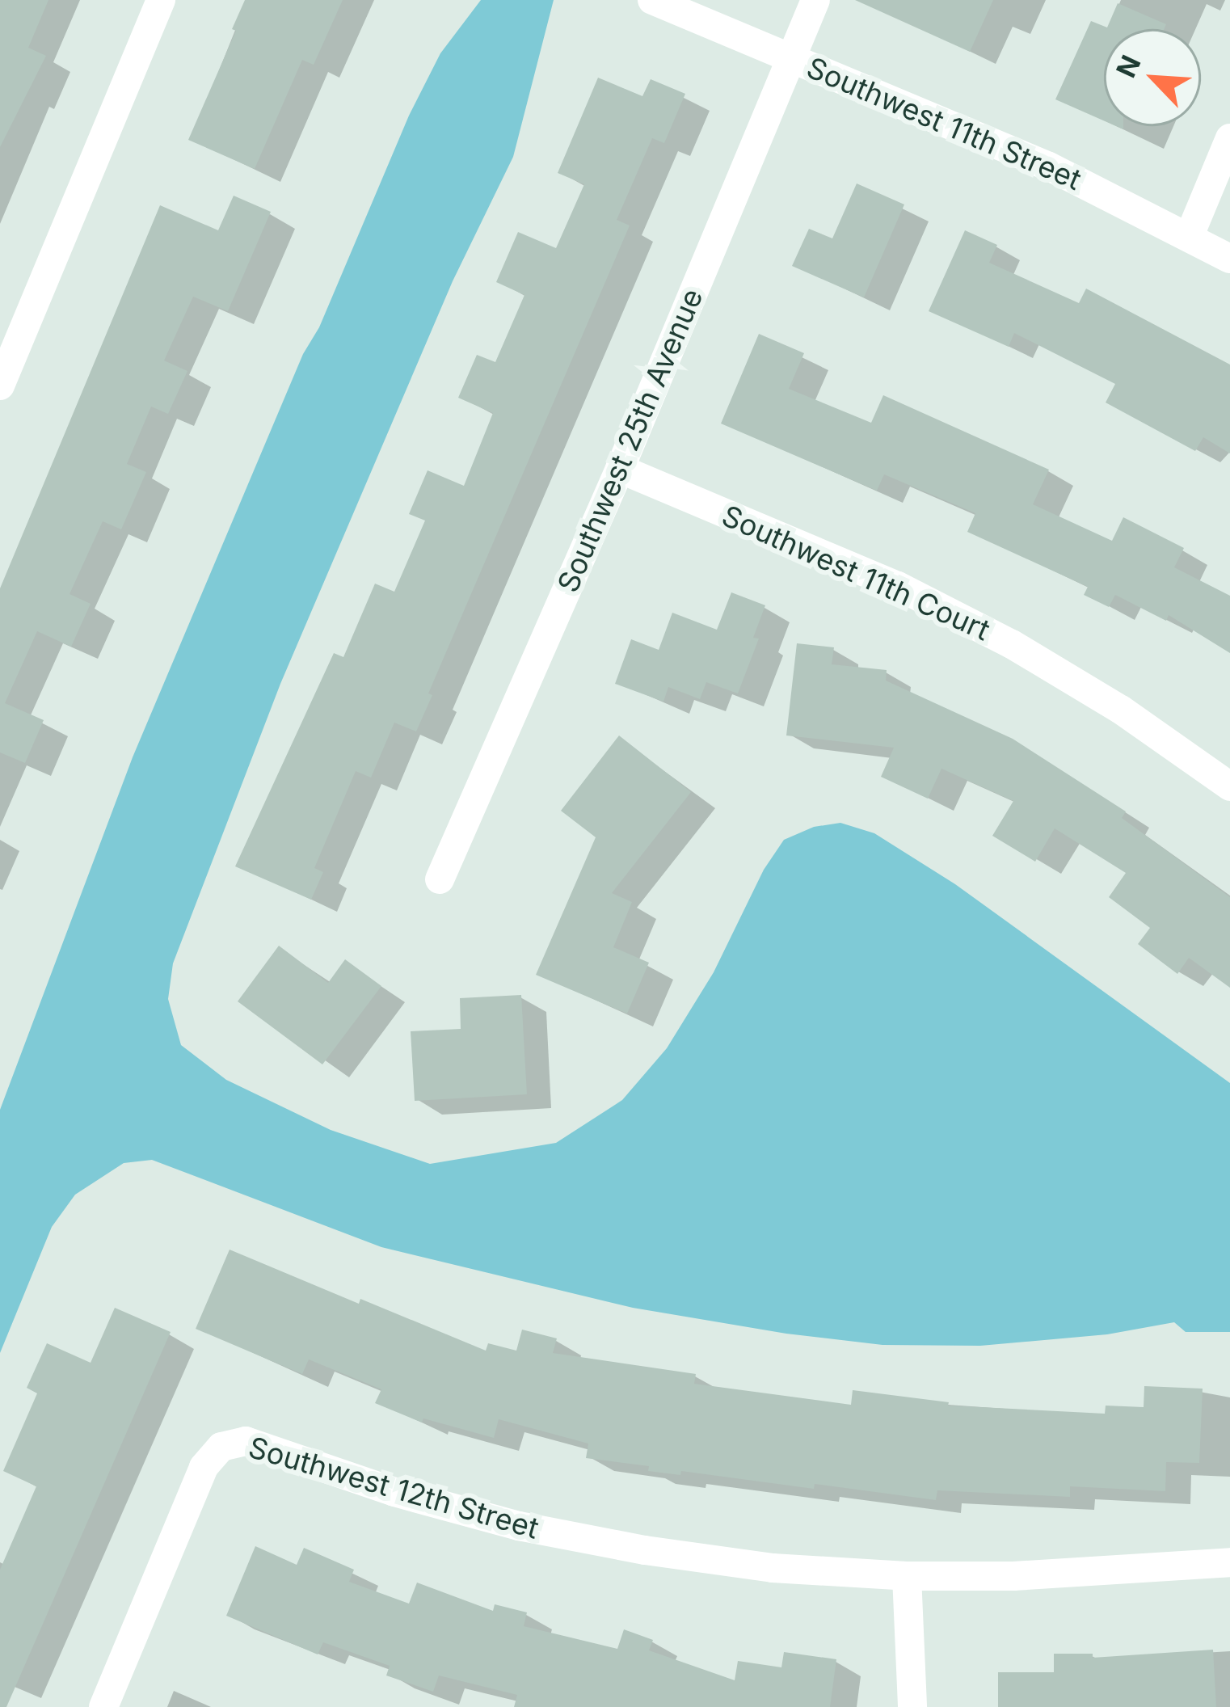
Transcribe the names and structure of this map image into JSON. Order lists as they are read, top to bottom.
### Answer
{
  "streets": {
    "street": [
      "Southwest 11th Street",
      "Southwest 25th Avenue",
      "Southwest 11th Court",
      "Southwest 12th Street"
    ]
  },
  "crossings": [
    ["Southwest 11th Street", "Southwest 25th Avenue"],
    ["Southwest 25th Avenue", "Southwest 11th Court"]
  ],
  "north": "top left"
}
